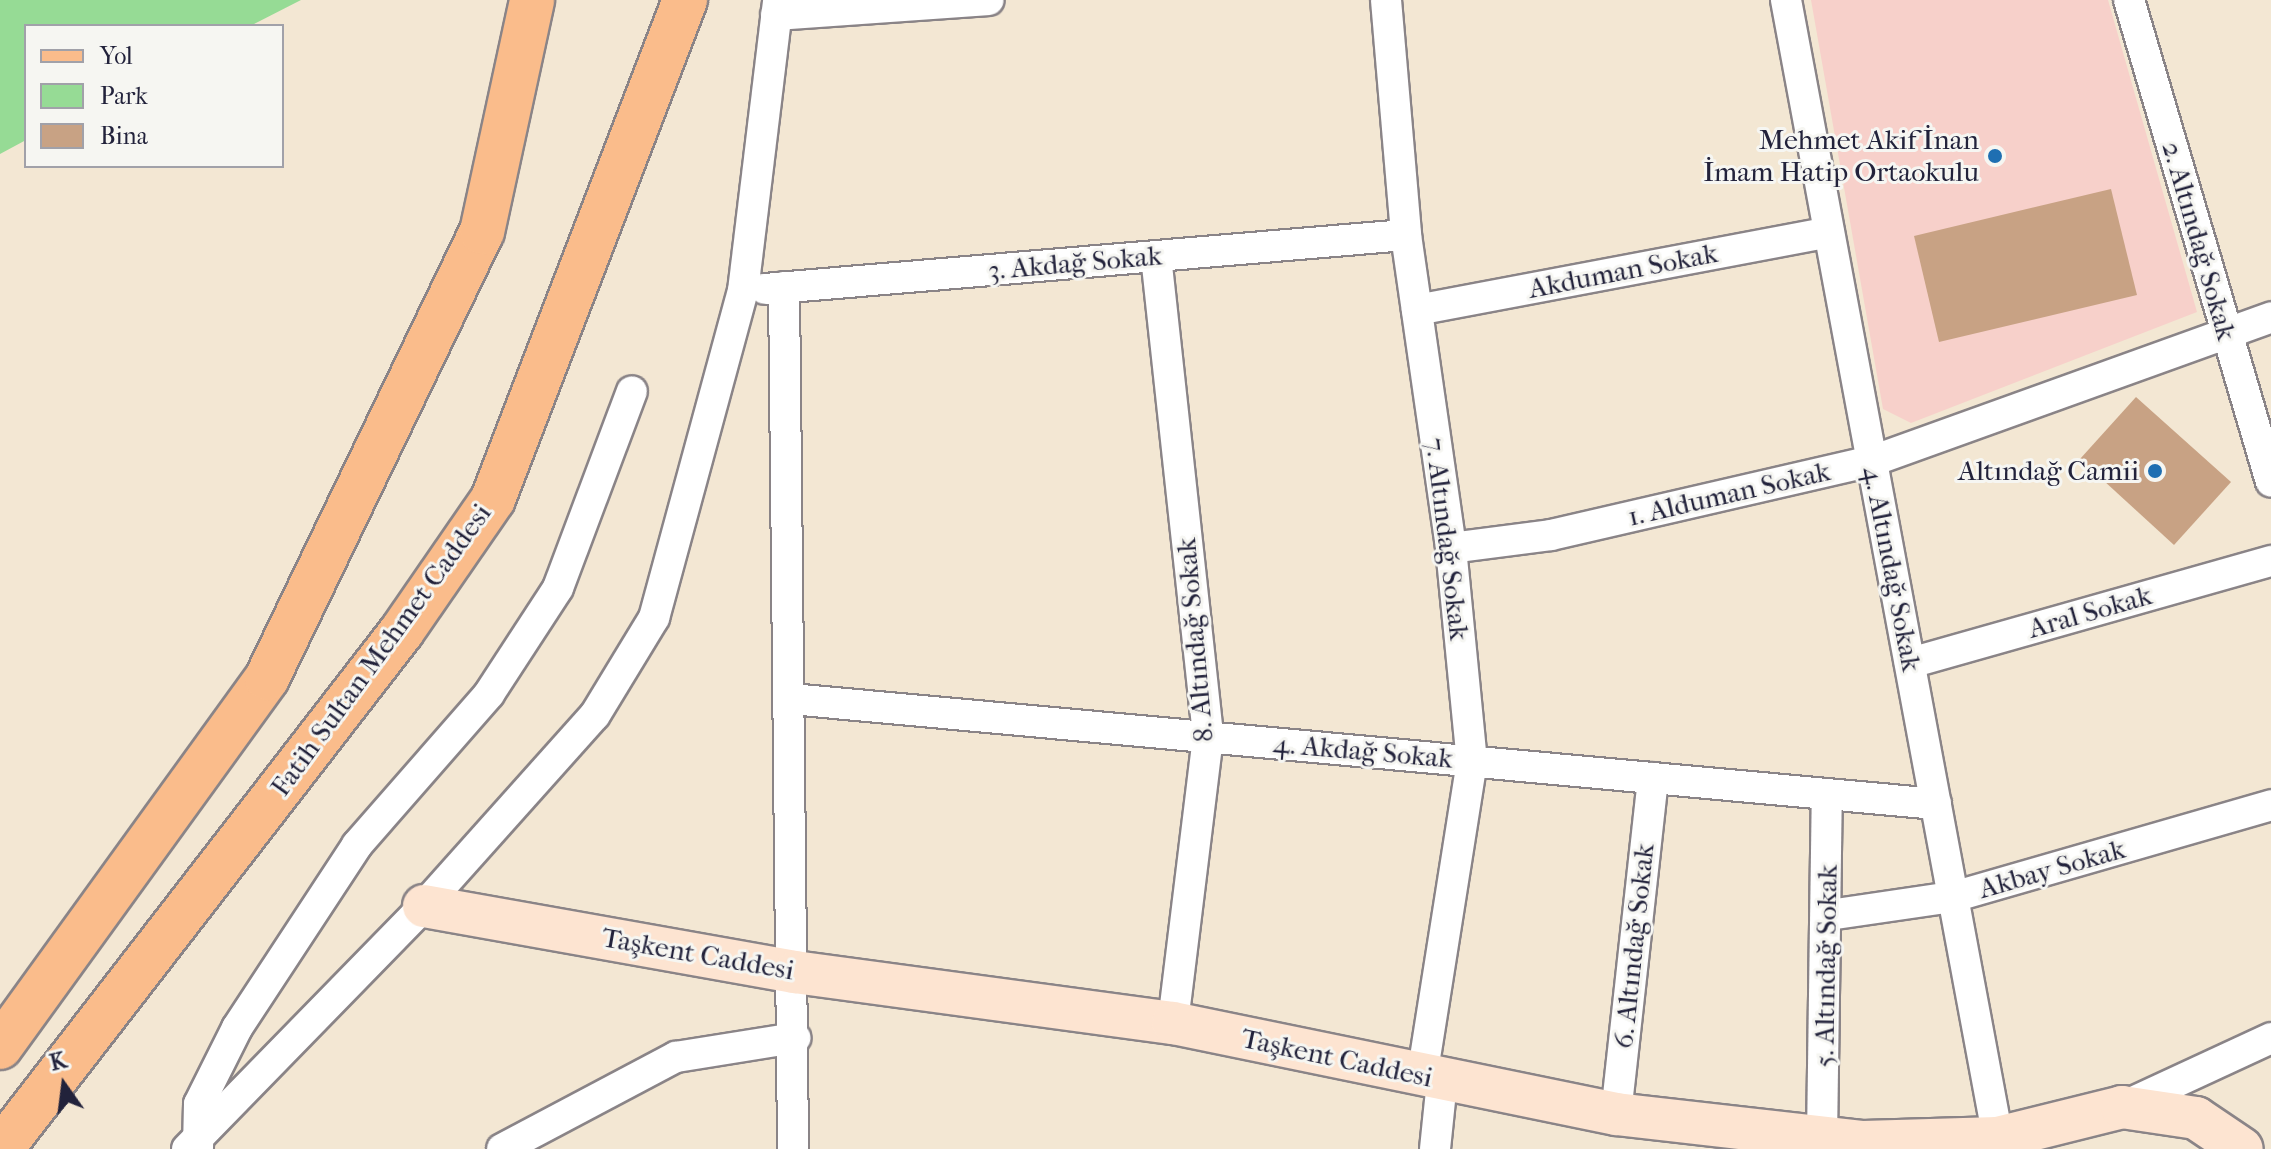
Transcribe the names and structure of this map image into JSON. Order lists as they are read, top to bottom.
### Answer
{
  "streets": {
    "main road": ["Fatih Sultan Mehmet Caddesi"],
    "street": [
      "2. Altındağ Sokak",
      "3. Akdağ Sokak",
      "Akduman Sokak",
      "1. Alduman Sokak",
      "7. Altındağ Sokak",
      "4. Altındağ Sokak",
      "Aral Sokak",
      "8. Altındağ Sokak",
      "4. Akdağ Sokak",
      "Akbay Sokak",
      "6. Altındağ Sokak",
      "Taşkent Caddesi",
      "5. Altındağ Sokak"
    ]
  },
  "crossings": [
    ["2. Altındağ Sokak", "1. Alduman Sokak"],
    ["3. Akdağ Sokak", "7. Altındağ Sokak"],
    ["3. Akdağ Sokak", "8. Altındağ Sokak"],
    ["Akduman Sokak", "7. Altındağ Sokak"],
    ["Akduman Sokak", "4. Altındağ Sokak"],
    ["1. Alduman Sokak", "7. Altındağ Sokak"],
    ["1. Alduman Sokak", "4. Altındağ Sokak"],
    ["7. Altındağ Sokak", "4. Akdağ Sokak"],
    ["7. Altındağ Sokak", "Taşkent Caddesi"],
    ["4. Altındağ Sokak", "Aral Sokak"],
    ["4. Altındağ Sokak", "4. Akdağ Sokak"],
    ["4. Altındağ Sokak", "Akbay Sokak"],
    ["4. Altındağ Sokak", "Taşkent Caddesi"],
    ["8. Altındağ Sokak", "4. Akdağ Sokak"],
    ["8. Altındağ Sokak", "Taşkent Caddesi"],
    ["4. Akdağ Sokak", "6. Altındağ Sokak"],
    ["4. Akdağ Sokak", "5. Altındağ Sokak"],
    ["Akbay Sokak", "5. Altındağ Sokak"],
    ["6. Altındağ Sokak", "Taşkent Caddesi"],
    ["Taşkent Caddesi", "5. Altındağ Sokak"]
  ],
  "places": ["Mehmet Akif İnan İmam Hatip Ortaokulu", "Altındağ Camii"],
  "legend": ["Yol", "Park", "Bina"],
  "north": "top"
}
